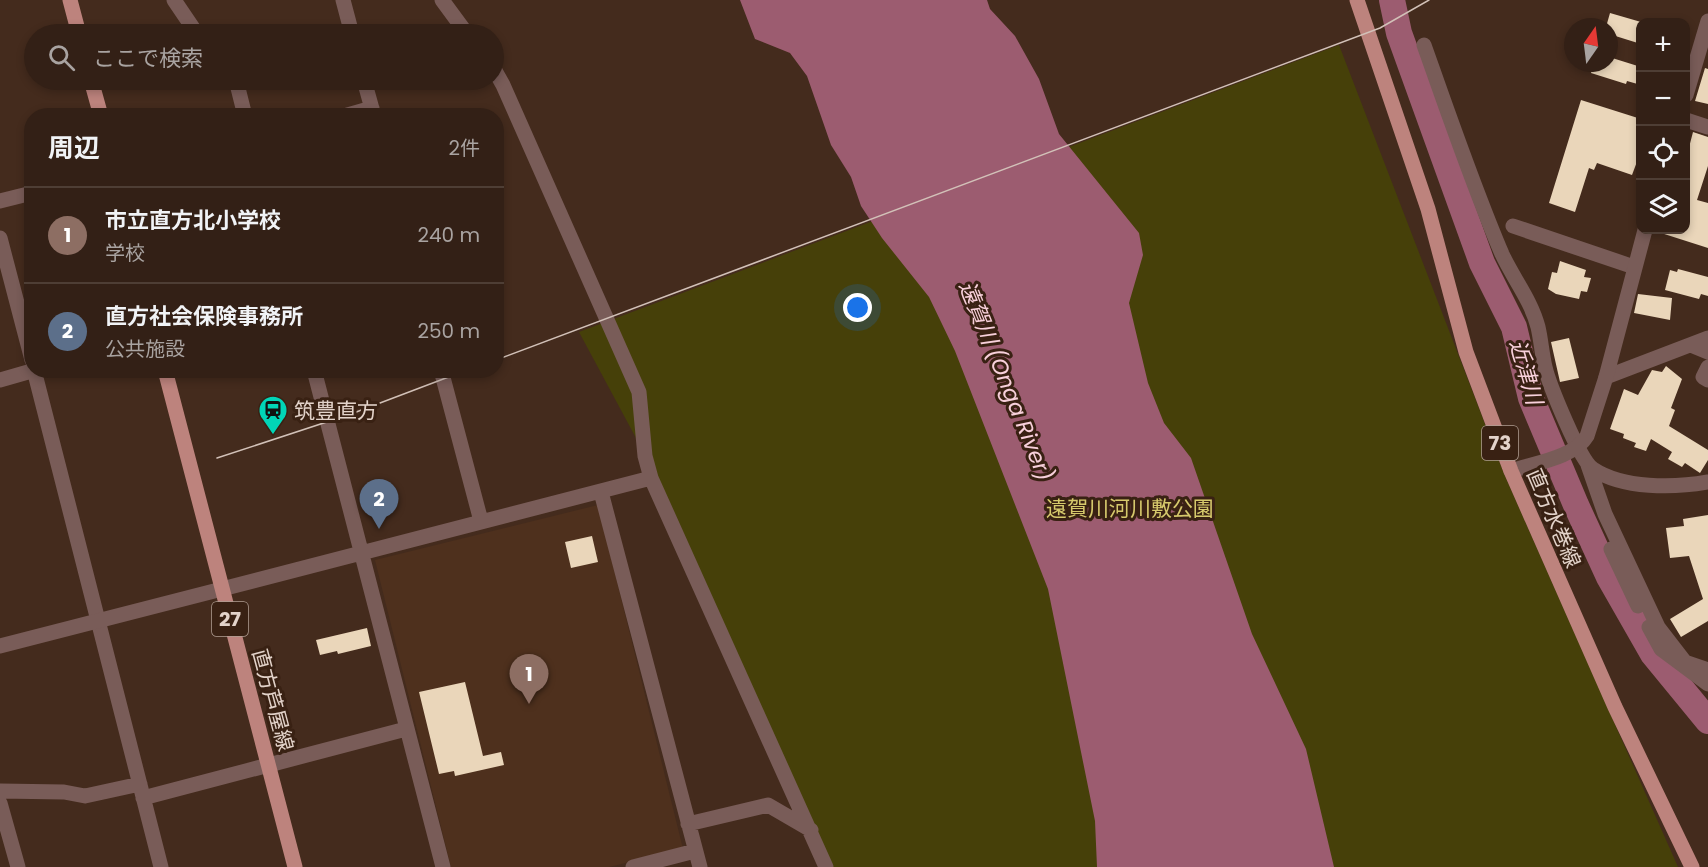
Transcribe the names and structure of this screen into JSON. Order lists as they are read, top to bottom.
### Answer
{
  "streets": {
    "main road": [
      "73",
      "直方水巻線",
      "27",
      "直方芦屋線"
    ]
  },
  "water": ["近津川", "遠賀川 (Onga River)"],
  "parks": ["遠賀川河川敷公園"],
  "places": {
    "station": ["筑豊直方"]
  },
  "north": "top",
  "page": {
    "map_buttons": ["+", "−"],
    "search": "ここで検索",
    "heading": ["周辺", "2件"],
    "list": [
      {
        "mark": "1",
        "name": "市立直方北小学校",
        "note": "学校",
        "value": "240 m"
      },
      {
        "mark": "2",
        "name": "直方社会保険事務所",
        "note": "公共施設",
        "value": "250 m"
      }
    ],
    "pins": ["2", "1"]
  }
}
